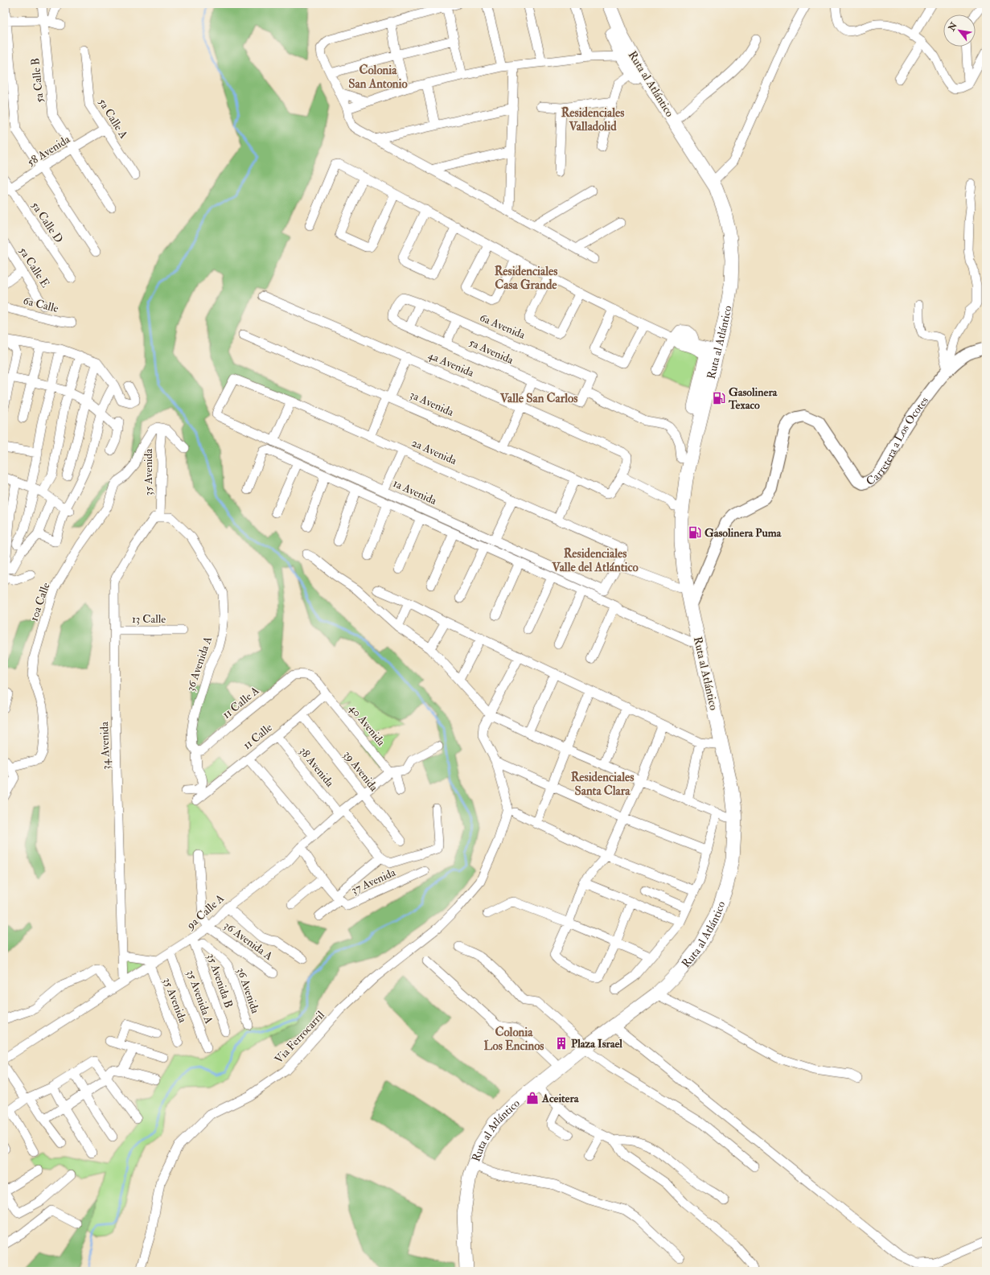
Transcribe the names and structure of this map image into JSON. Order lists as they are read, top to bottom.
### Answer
{
  "streets": {
    "highway": ["Ruta al Atlántico"],
    "main road": ["Carretera a Los Ocotes"],
    "street": [
      "5a Calle B",
      "5a Calle A",
      "58 Avenida",
      "5a Calle D",
      "5a Calle E",
      "6a Calle",
      "6a Avenida",
      "5a Avenida",
      "4a Avenida",
      "3a Avenida",
      "2a Avenida",
      "35 Avenida",
      "1a Avenida",
      "10a Calle",
      "13 Calle",
      "36 Avenida A",
      "11 Calle A",
      "40 Avenida",
      "11 Calle",
      "34 Avenida",
      "38 Avenida",
      "39 Avenida",
      "37 Avenida",
      "9a Calle A",
      "35 Avenida B",
      "36 Avenida",
      "35 Avenida A",
      "Via Ferrocarril"
    ]
  },
  "crossings": [
    ["5a Calle B", "58 Avenida"],
    ["Ruta al Atlántico", "Carretera a Los Ocotes"],
    ["5a Calle A", "58 Avenida"],
    ["58 Avenida", "5a Calle D"],
    ["6a Avenida", "5a Avenida"],
    ["4a Avenida", "3a Avenida"],
    ["2a Avenida", "1a Avenida"],
    ["35 Avenida", "10a Calle"],
    ["35 Avenida", "36 Avenida A"],
    ["35 Avenida", "34 Avenida"],
    ["35 Avenida", "9a Calle A"],
    ["13 Calle", "34 Avenida"],
    ["36 Avenida A", "11 Calle A"],
    ["36 Avenida A", "34 Avenida"],
    ["36 Avenida A", "9a Calle A"],
    ["11 Calle A", "40 Avenida"],
    ["40 Avenida", "11 Calle"],
    ["40 Avenida", "9a Calle A"],
    ["11 Calle", "38 Avenida"],
    ["11 Calle", "39 Avenida"],
    ["34 Avenida", "9a Calle A"],
    ["38 Avenida", "9a Calle A"],
    ["39 Avenida", "9a Calle A"],
    ["9a Calle A", "35 Avenida B"],
    ["9a Calle A", "36 Avenida"],
    ["9a Calle A", "35 Avenida A"],
    ["35 Avenida B", "36 Avenida"]
  ],
  "districts": [
    "Colonia San Antonio",
    "Residenciales Valladolid",
    "Residenciales Casa Grande",
    "Valle San Carlos",
    "Residenciales Valle del Atlántico",
    "Residenciales Santa Clara",
    "Colonia Los Encinos"
  ],
  "places": {
    "fuel station": ["Gasolinera Texaco", "Gasolinera Puma"],
    "building": ["Plaza Israel"],
    "shop": ["Aceitera"]
  },
  "north": "top left"
}
